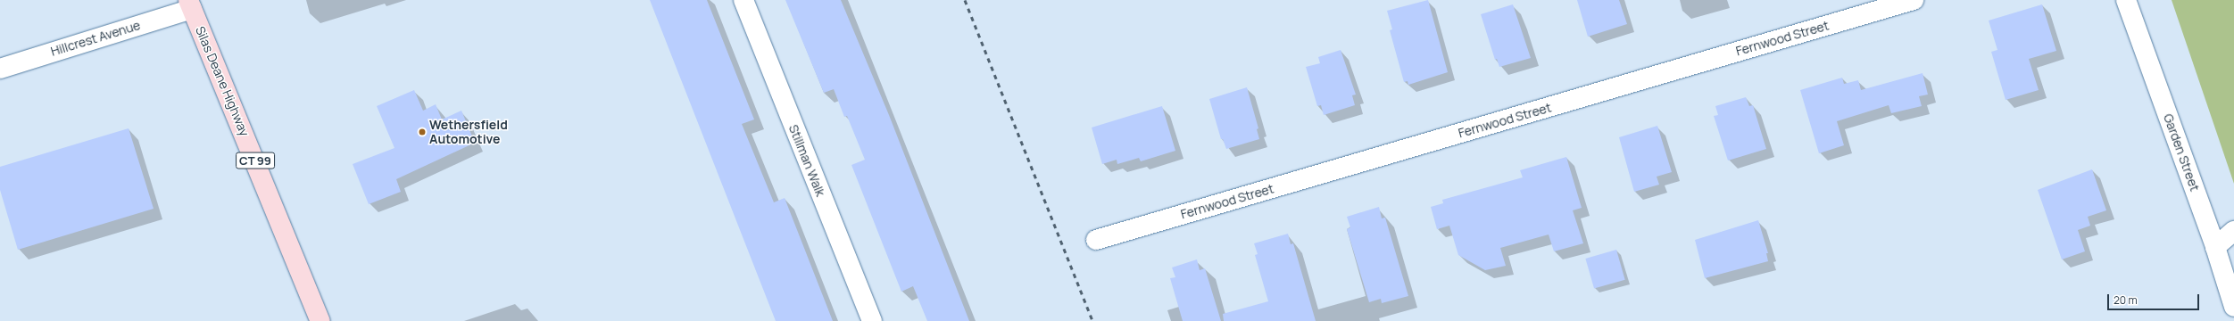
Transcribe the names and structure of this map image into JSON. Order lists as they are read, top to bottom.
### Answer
{
  "streets": {
    "main road": ["Silas Deane Highway", "CT 99"],
    "street": [
      "Hillcrest Avenue",
      "Fernwood Street",
      "Garden Street",
      "Stillman Walk"
    ]
  },
  "crossings": [
    ["Hillcrest Avenue", "Silas Deane Highway"]
  ],
  "places": ["Wethersfield Automotive"],
  "scale_bar": "20 m"
}
